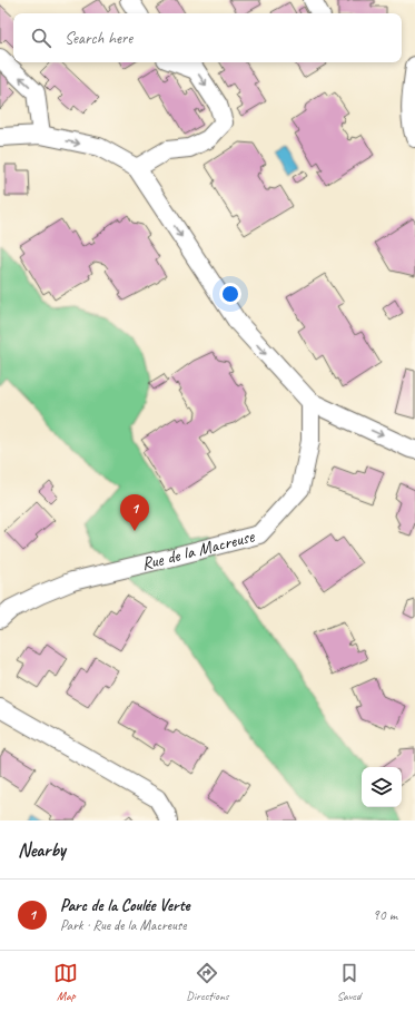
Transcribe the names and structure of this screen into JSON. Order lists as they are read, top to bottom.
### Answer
{
  "streets": {
    "street": ["Rue de la Macreuse"]
  },
  "page": {
    "search": "Search here",
    "pins": "1",
    "heading": "Nearby",
    "list": [
      {
        "mark": "1",
        "name": "Parc de la Coulée Verte",
        "note": "Park · Rue de la Macreuse",
        "value": "90 m"
      }
    ],
    "nav": ["Map", "Directions", "Saved"]
  }
}
